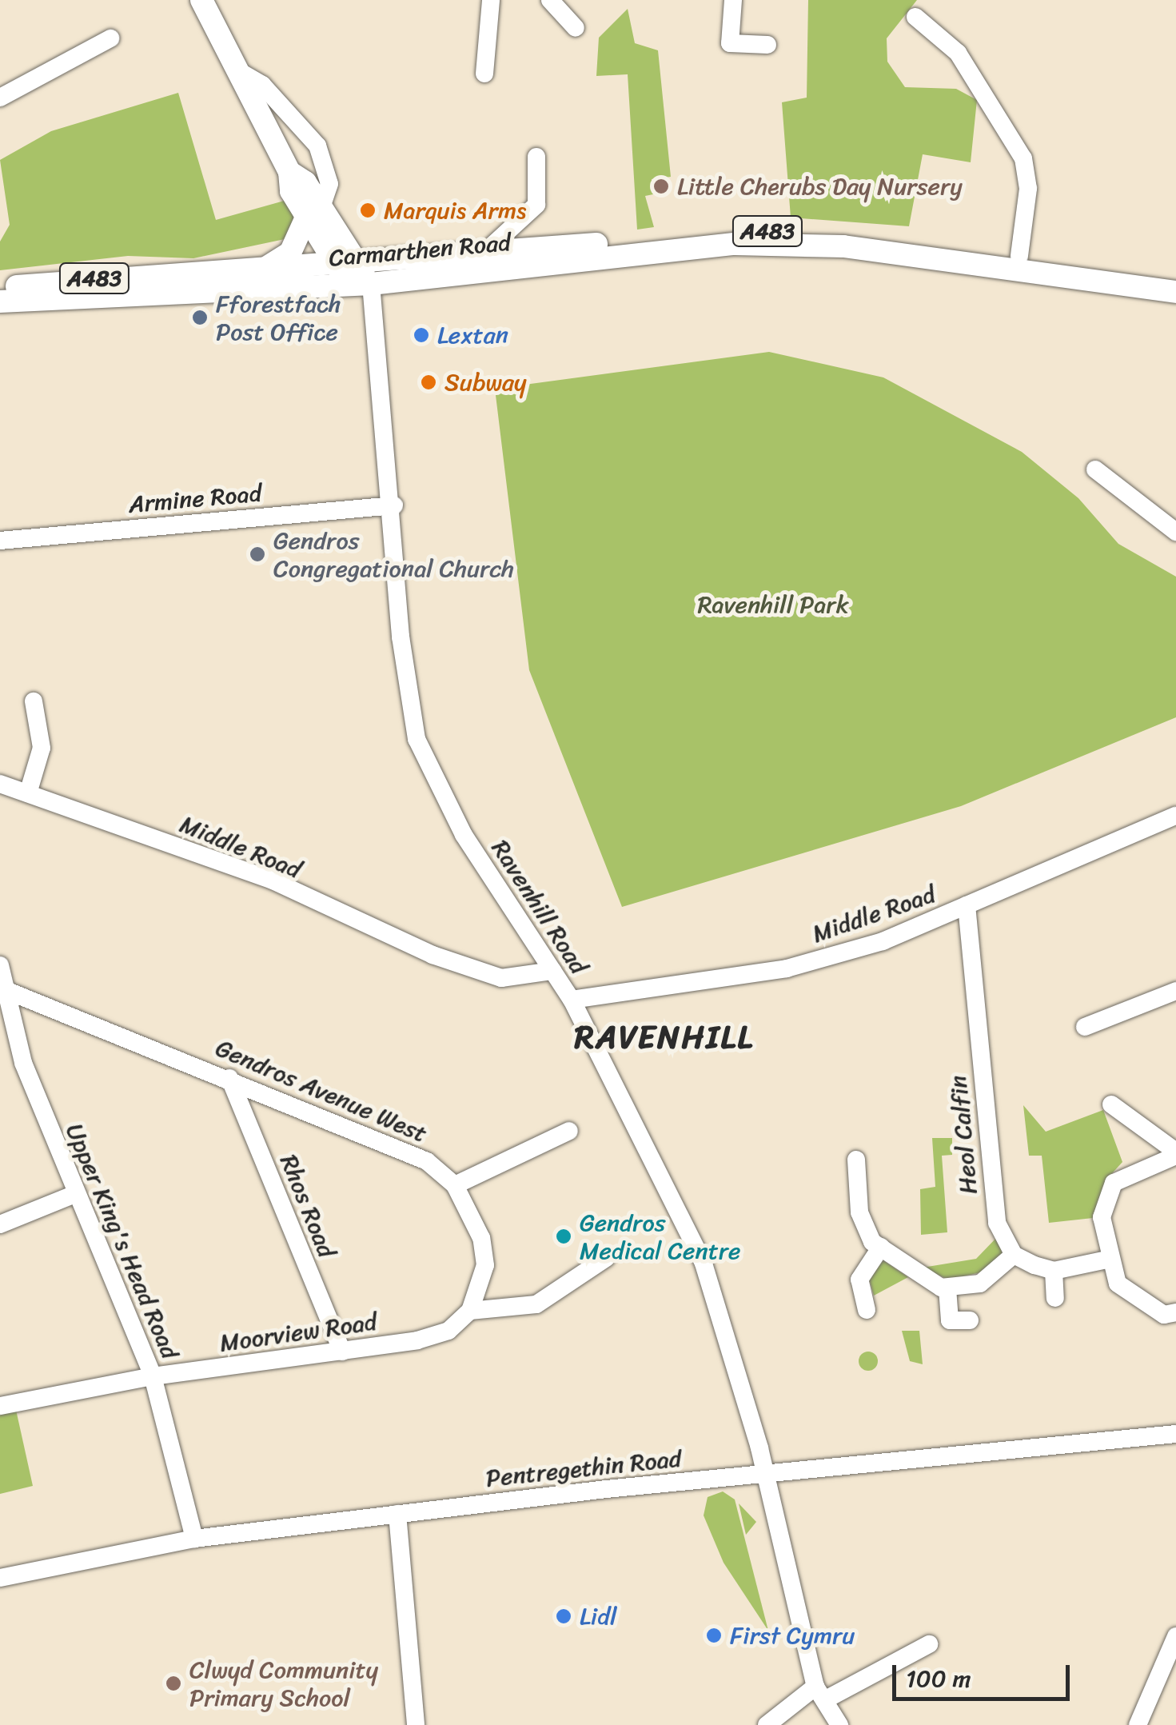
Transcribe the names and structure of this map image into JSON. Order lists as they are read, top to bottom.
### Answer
{
  "streets": {
    "main road": ["A483", "Carmarthen Road"],
    "street": [
      "Armine Road",
      "Middle Road",
      "Ravenhill Road",
      "Gendros Avenue West",
      "Heol Calfin",
      "Rhos Road",
      "Upper King's Head Road",
      "Moorview Road",
      "Pentregethin Road"
    ]
  },
  "crossings": [
    ["Carmarthen Road", "Ravenhill Road"],
    ["Armine Road", "Ravenhill Road"],
    ["Middle Road", "Ravenhill Road"],
    ["Middle Road", "Heol Calfin"],
    ["Ravenhill Road", "Pentregethin Road"],
    ["Gendros Avenue West", "Rhos Road"],
    ["Gendros Avenue West", "Upper King's Head Road"],
    ["Gendros Avenue West", "Moorview Road"],
    ["Rhos Road", "Moorview Road"],
    ["Upper King's Head Road", "Moorview Road"],
    ["Upper King's Head Road", "Pentregethin Road"]
  ],
  "districts": ["RAVENHILL"],
  "parks": ["Ravenhill Park"],
  "places": [
    "Little Cherubs Day Nursery",
    "Marquis Arms",
    "Fforestfach Post Office",
    "Lextan",
    "Subway",
    "Gendros Congregational Church",
    "Gendros Medical Centre",
    "Lidl",
    "First Cymru",
    "Clwyd Community Primary School"
  ],
  "scale_bar": "100 m"
}
